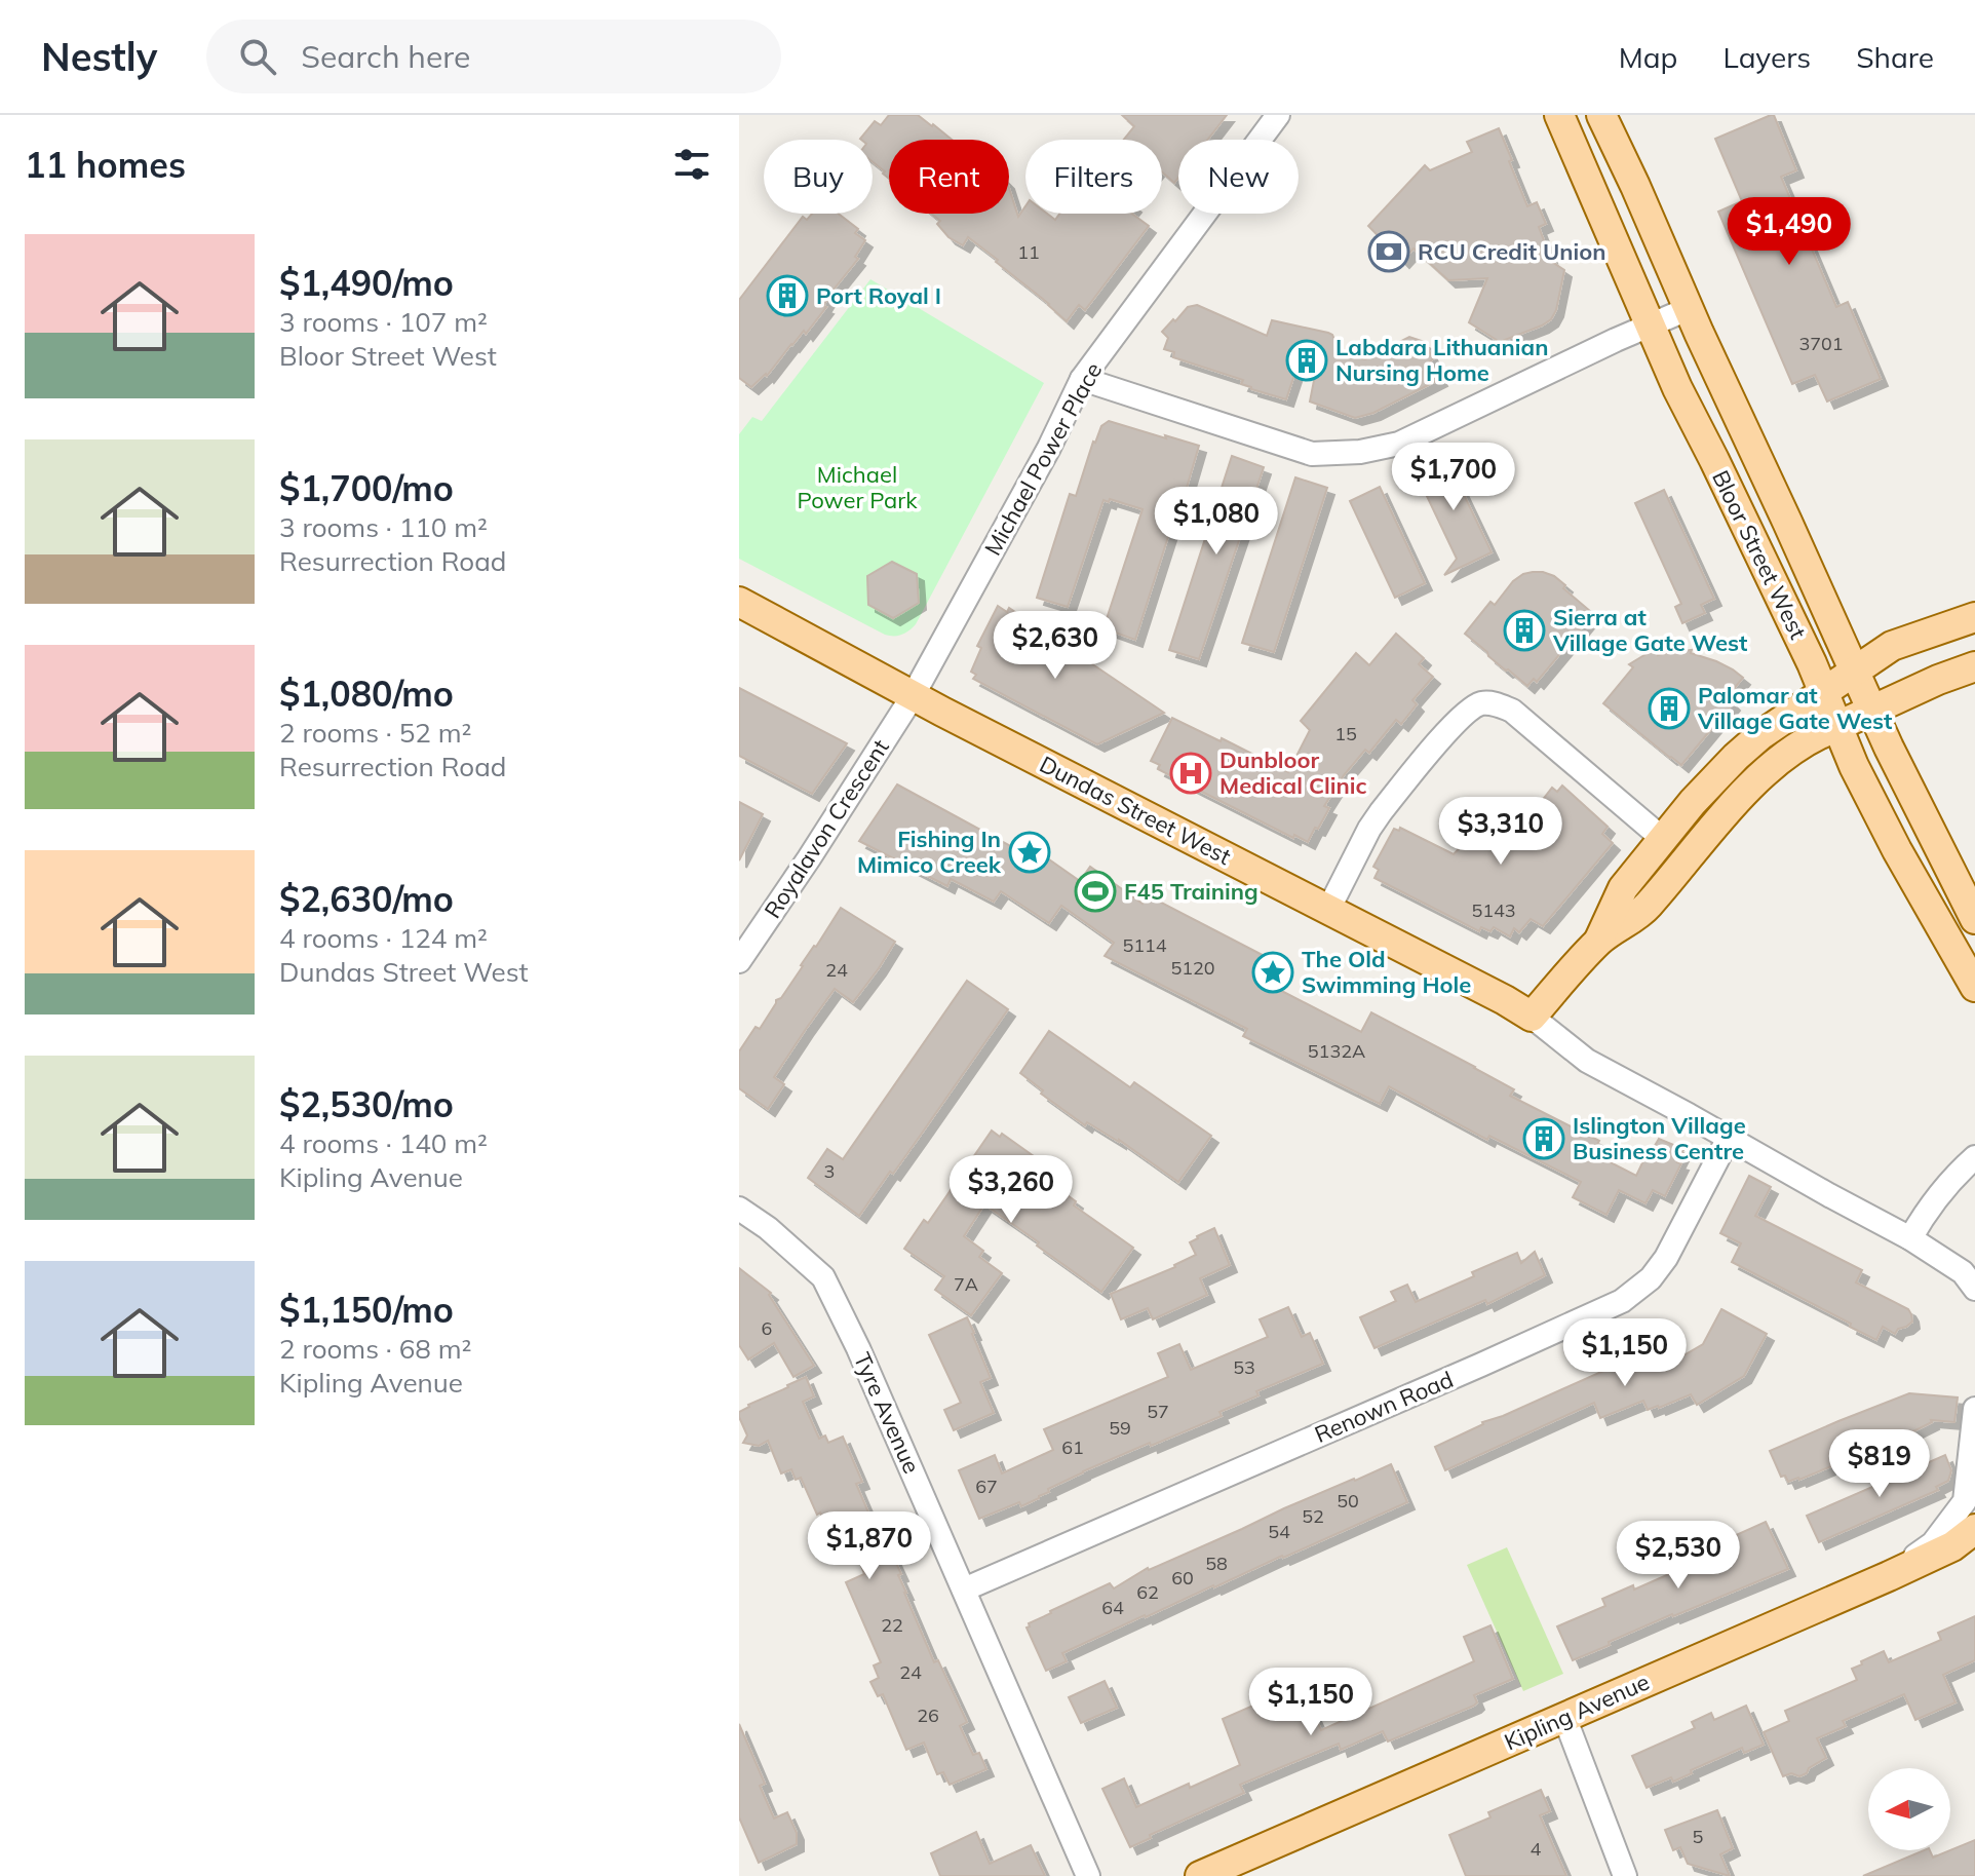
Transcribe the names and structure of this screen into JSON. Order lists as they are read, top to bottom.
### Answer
{
  "streets": {
    "main road": ["Bloor Street West", "Dundas Street West", "Kipling Avenue"],
    "street": [
      "Michael Power Place",
      "Royalavon Crescent",
      "Renown Road",
      "Tyre Avenue"
    ]
  },
  "crossings": [
    ["Michael Power Place", "Dundas Street West"],
    ["Michael Power Place", "Royalavon Crescent"],
    ["Dundas Street West", "Royalavon Crescent"],
    ["Dundas Street West", "Renown Road"],
    ["Renown Road", "Tyre Avenue"]
  ],
  "parks": ["Michael Power Park"],
  "places": {
    "bank": ["RCU Credit Union"],
    "building": [
      "Port Royal I",
      "Labdara Lithuanian Nursing Home",
      "Sierra at Village Gate West",
      "Palomar at Village Gate West",
      "Islington Village Business Centre"
    ],
    "hospital": ["Dunbloor Medical Clinic"],
    "place": ["Fishing In Mimico Creek", "The Old Swimming Hole"],
    "sports": ["F45 Training"]
  },
  "house_numbers": [
    "11",
    "3701",
    "15",
    "5143",
    "5114",
    "5120",
    "24",
    "5132A",
    "3",
    "7A",
    "6",
    "53",
    "57",
    "59",
    "61",
    "67",
    "50",
    "52",
    "54",
    "58",
    "60",
    "62",
    "64",
    "22",
    "24",
    "26",
    "5",
    "4"
  ],
  "north": "left",
  "page": {
    "header": "Nestly",
    "search": "Search here",
    "nav": ["Map", "Layers", "Share"],
    "heading": "11 homes",
    "chip": [
      "Buy",
      "Rent",
      "Filters",
      "New"
    ],
    "price": [
      "$1,490",
      "$1,700",
      "$1,080",
      "$2,630",
      "$3,310",
      "$3,260",
      "$1,150",
      "$819",
      "$1,870",
      "$2,530",
      "$1,150"
    ],
    "list": [
      {
        "name": "$1,490/mo",
        "note": "3 rooms · 107 m² · Bloor Street West"
      },
      {
        "name": "$1,700/mo",
        "note": "3 rooms · 110 m² · Resurrection Road"
      },
      {
        "name": "$1,080/mo",
        "note": "2 rooms · 52 m² · Resurrection Road"
      },
      {
        "name": "$2,630/mo",
        "note": "4 rooms · 124 m² · Dundas Street West"
      },
      {
        "name": "$2,530/mo",
        "note": "4 rooms · 140 m² · Kipling Avenue"
      },
      {
        "name": "$1,150/mo",
        "note": "2 rooms · 68 m² · Kipling Avenue"
      }
    ]
  }
}
